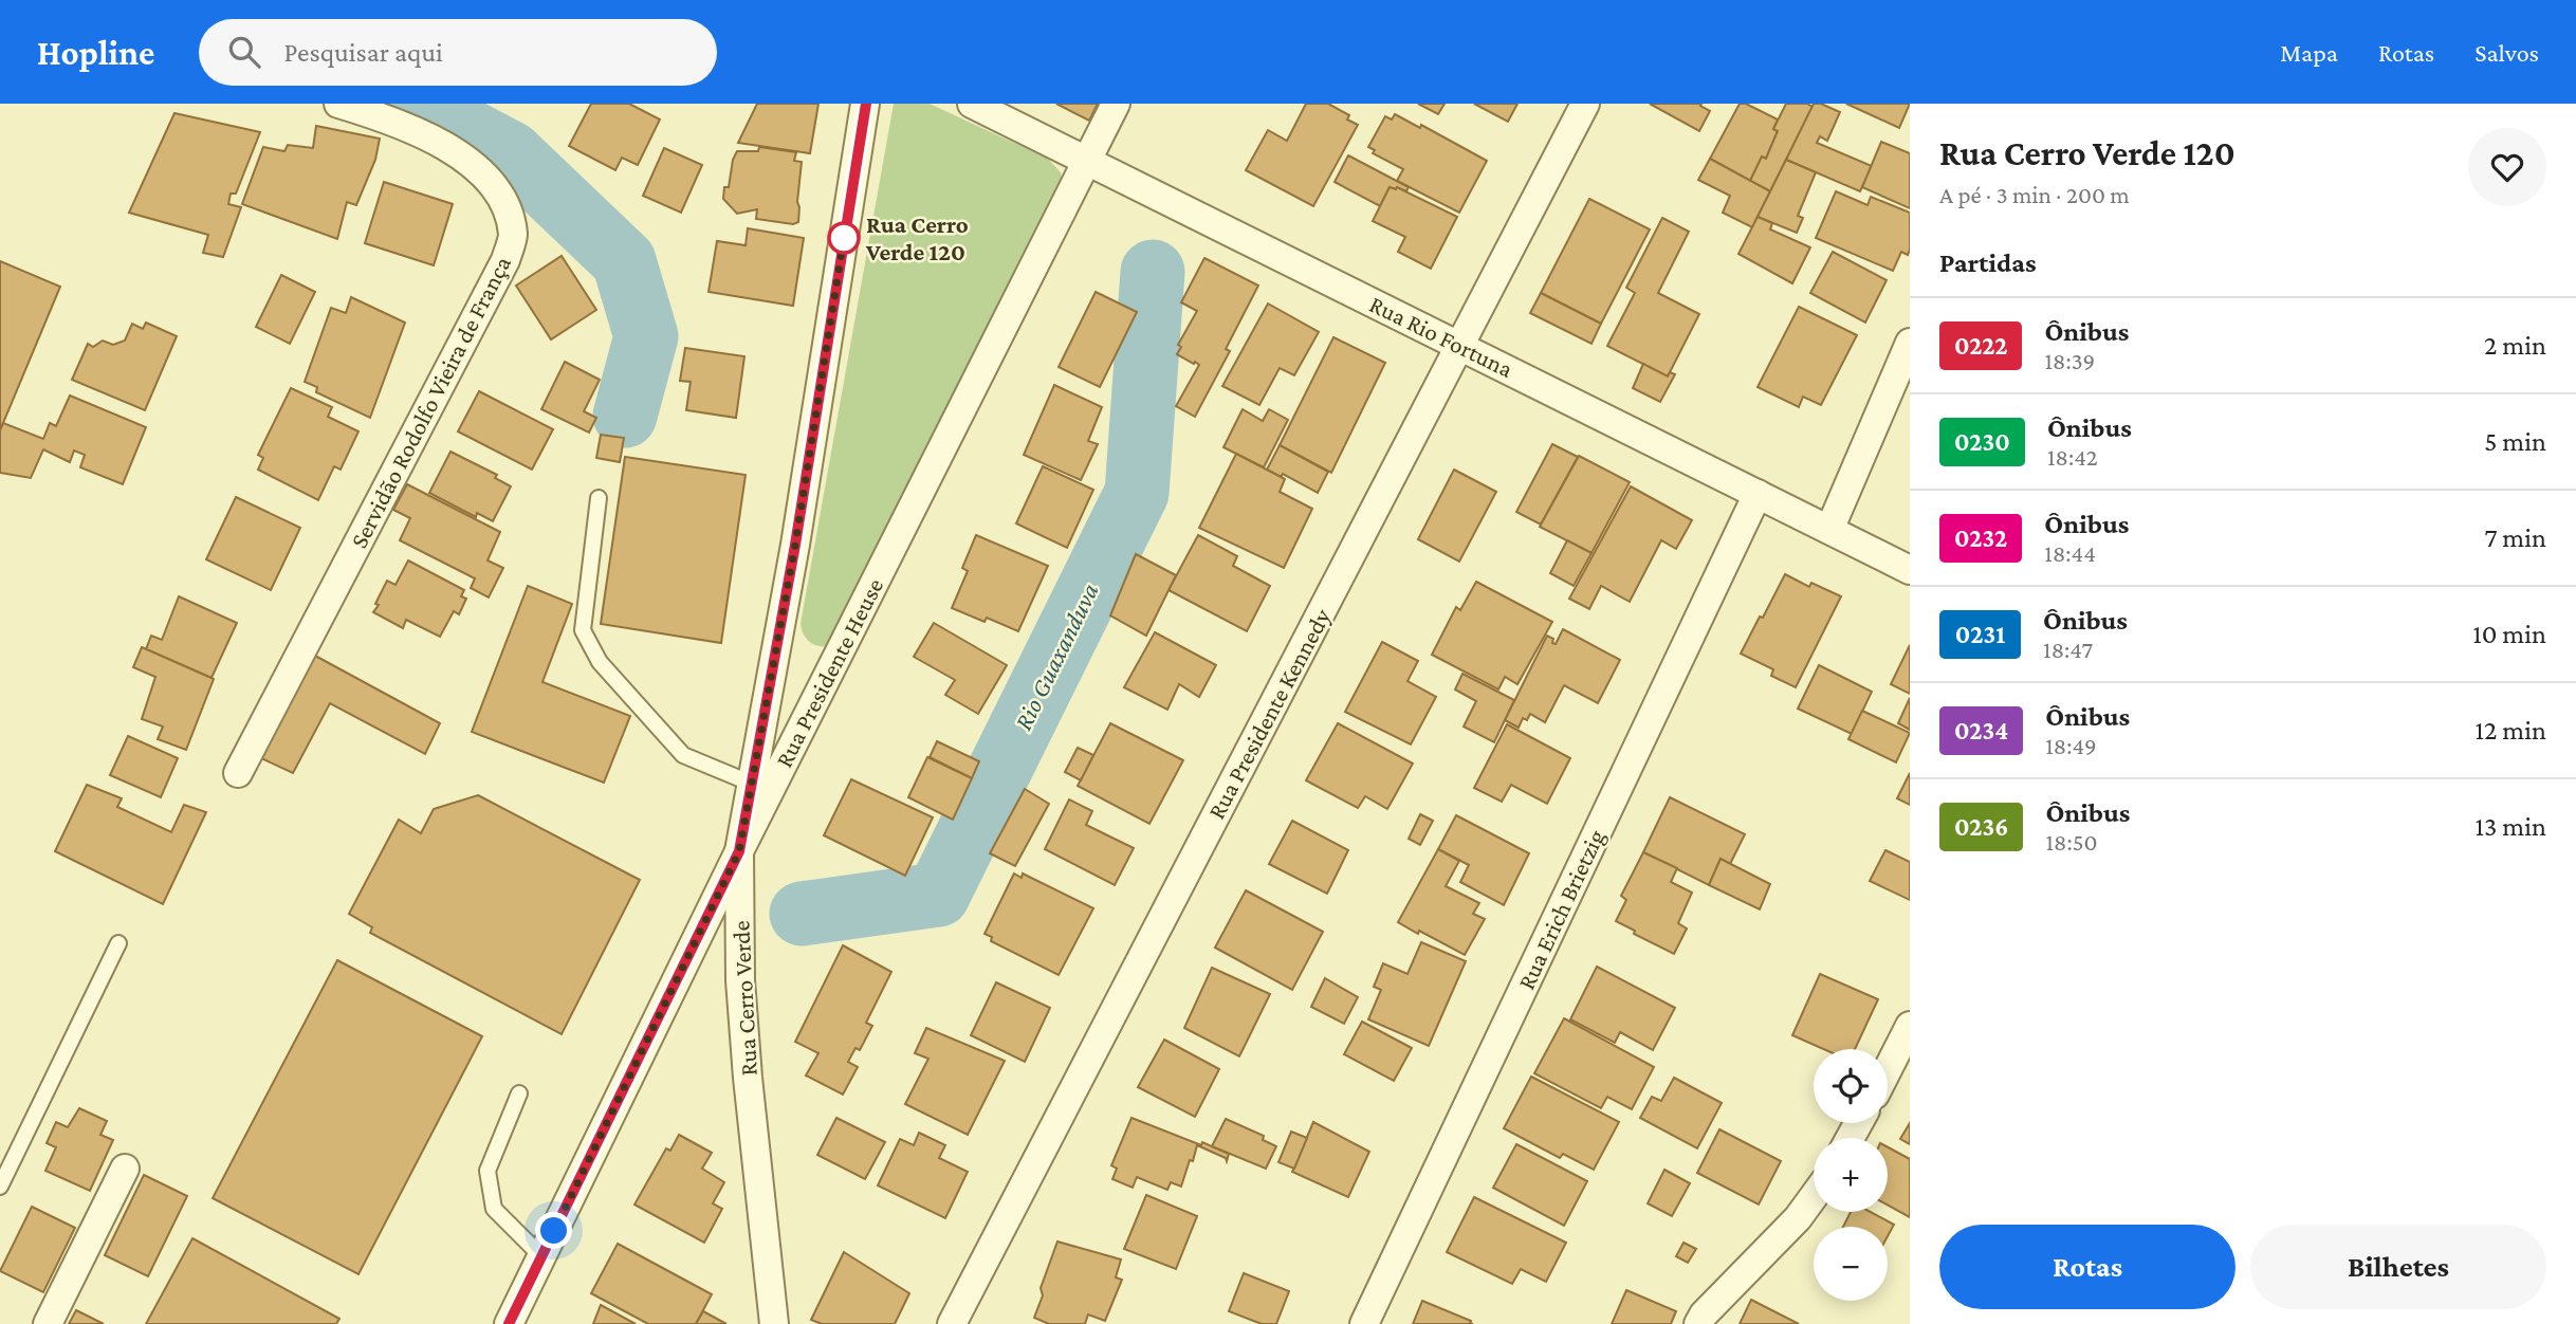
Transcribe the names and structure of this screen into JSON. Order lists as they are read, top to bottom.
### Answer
{
  "streets": {
    "street": [
      "Rua Rio Fortuna",
      "Servidão Rodolfo Vieira de França",
      "Rua Presidente Heuse",
      "Rua Presidente Kennedy",
      "Rua Erich Brietzig",
      "Rua Cerro Verde"
    ]
  },
  "crossings": [
    ["Rua Rio Fortuna", "Rua Presidente Heuse"],
    ["Rua Rio Fortuna", "Rua Presidente Kennedy"],
    ["Rua Rio Fortuna", "Rua Erich Brietzig"],
    ["Rua Presidente Heuse", "Rua Cerro Verde"]
  ],
  "water": ["Rio Guaxanduva"],
  "places": ["Rua Cerro Verde 120"],
  "lines": ["bus line 0222"],
  "page": {
    "header": "Hopline",
    "search": "Pesquisar aqui",
    "nav": ["Mapa", "Rotas", "Salvos"],
    "heading": [
      ["Rua Cerro Verde 120", "A pé · 3 min · 200 m"],
      "Partidas"
    ],
    "list": [
      {
        "mark": "0222",
        "name": "Ônibus",
        "note": "18:39",
        "value": "2 min"
      },
      {
        "mark": "0230",
        "name": "Ônibus",
        "note": "18:42",
        "value": "5 min"
      },
      {
        "mark": "0232",
        "name": "Ônibus",
        "note": "18:44",
        "value": "7 min"
      },
      {
        "mark": "0231",
        "name": "Ônibus",
        "note": "18:47",
        "value": "10 min"
      },
      {
        "mark": "0234",
        "name": "Ônibus",
        "note": "18:49",
        "value": "12 min"
      },
      {
        "mark": "0236",
        "name": "Ônibus",
        "note": "18:50",
        "value": "13 min"
      }
    ],
    "map_buttons": ["+", "−"],
    "buttons": ["Rotas", "Bilhetes"]
  }
}
